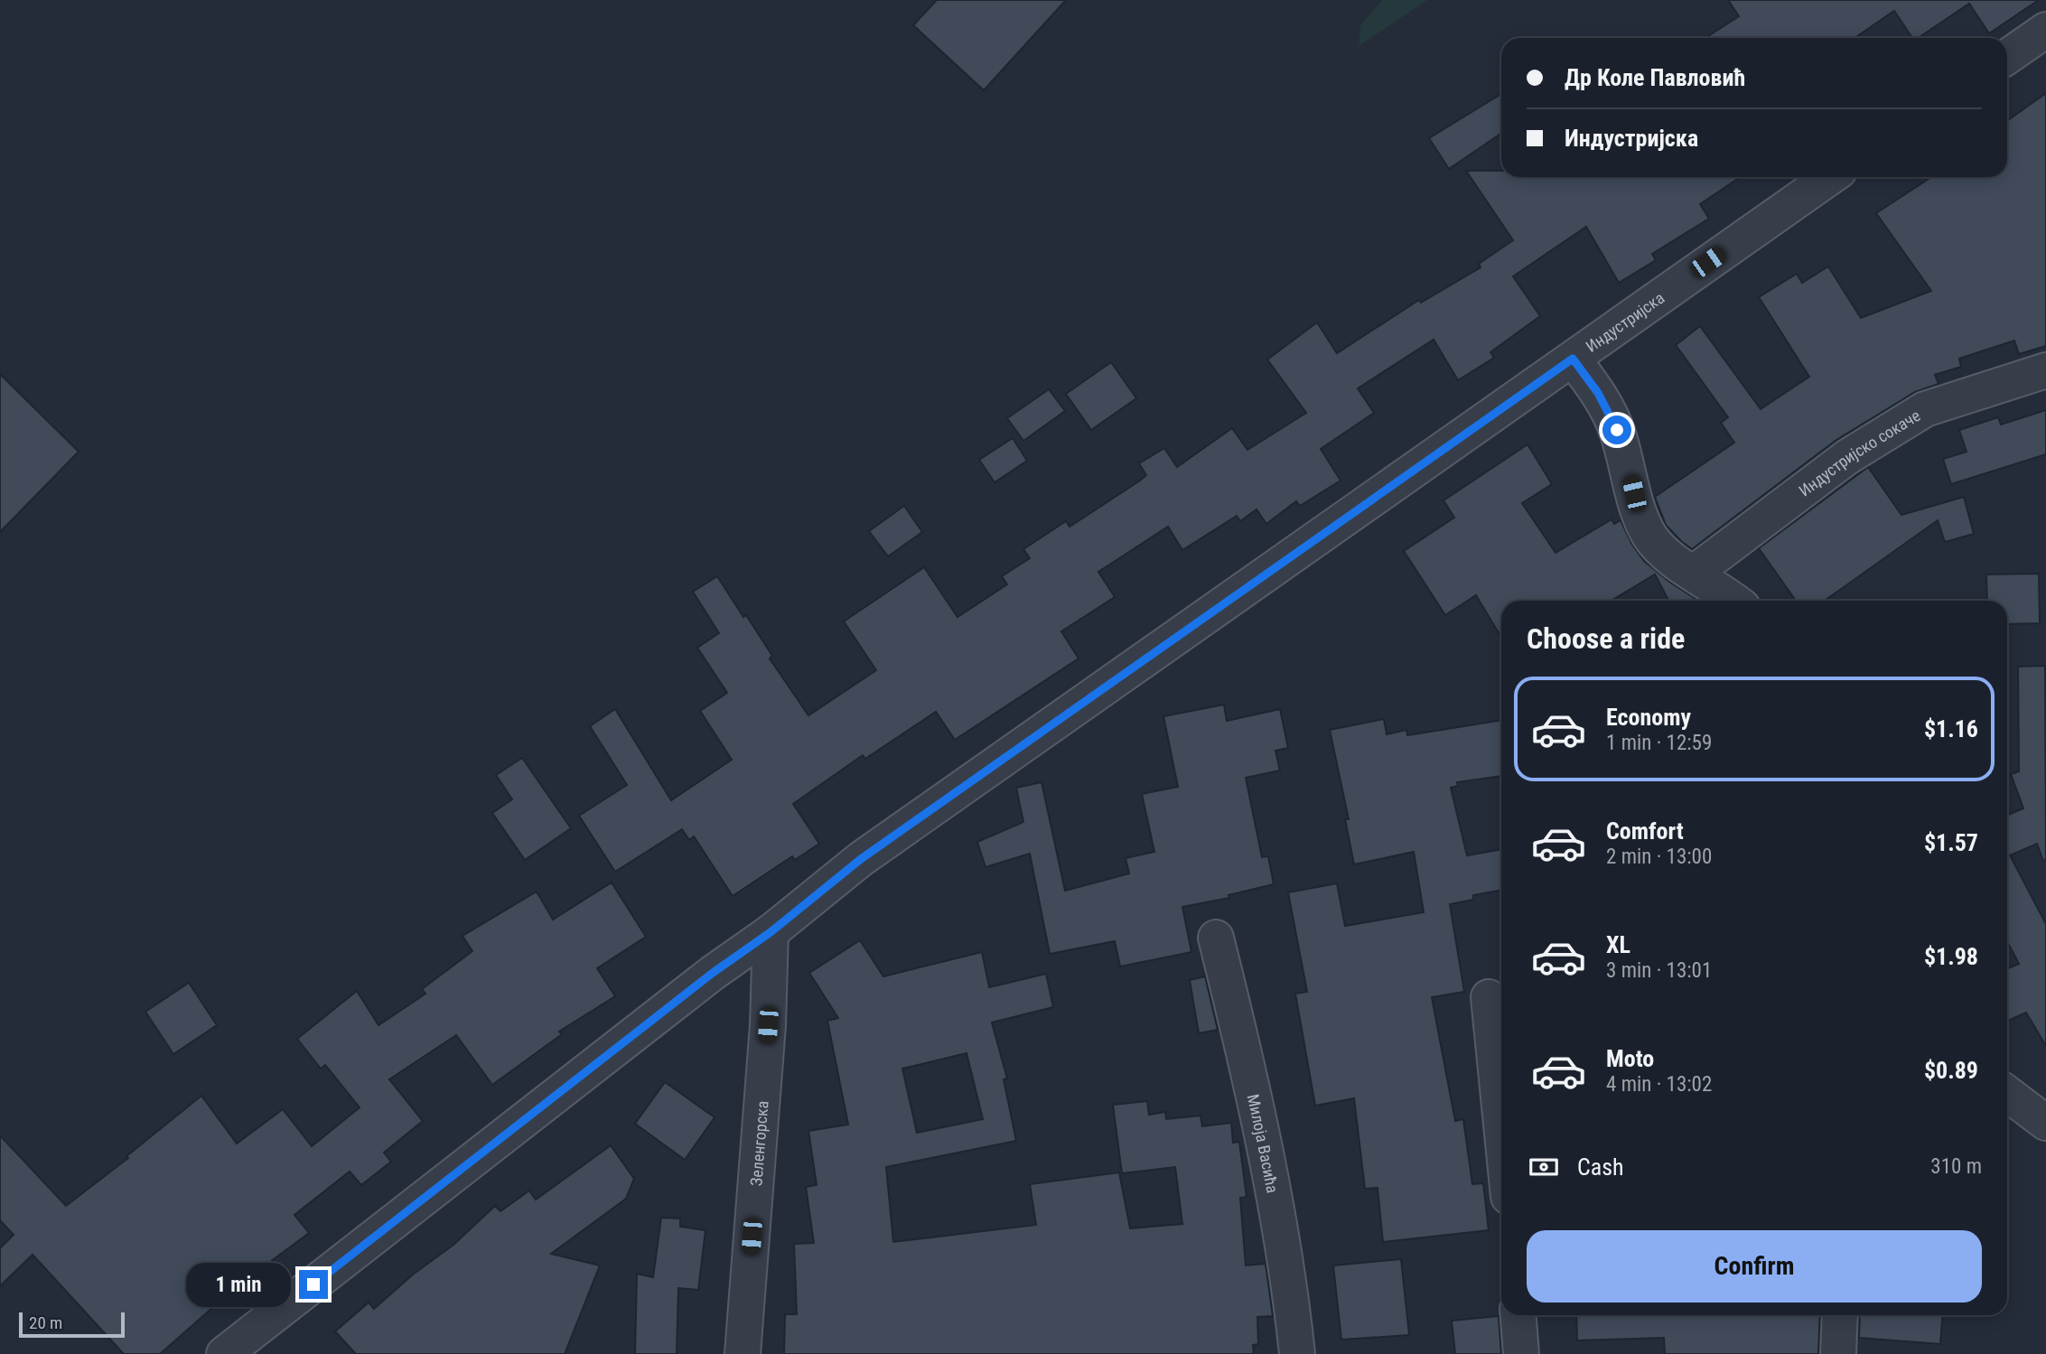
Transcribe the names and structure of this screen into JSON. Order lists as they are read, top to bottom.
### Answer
{
  "streets": {
    "street": [
      "Индустријска",
      "Индустријско сокаче",
      "Зеленгорска",
      "Милоја Васића"
    ]
  },
  "crossings": [
    ["Индустријска", "Зеленгорска"]
  ],
  "scale_bar": "20 m",
  "page": {
    "banner": ["Др Коле Павловић", "Индустријска"],
    "heading": "Choose a ride",
    "list": [
      {
        "name": "Economy",
        "note": "1 min · 12:59",
        "value": "$1.16"
      },
      {
        "name": "Comfort",
        "note": "2 min · 13:00",
        "value": "$1.57"
      },
      {
        "name": "XL",
        "note": "3 min · 13:01",
        "value": "$1.98"
      },
      {
        "name": "Moto",
        "note": "4 min · 13:02",
        "value": "$0.89"
      }
    ],
    "pay": ["Cash", "310 m"],
    "buttons": "Confirm",
    "bubble": "1 min",
    "scale": "20 m"
  }
}
